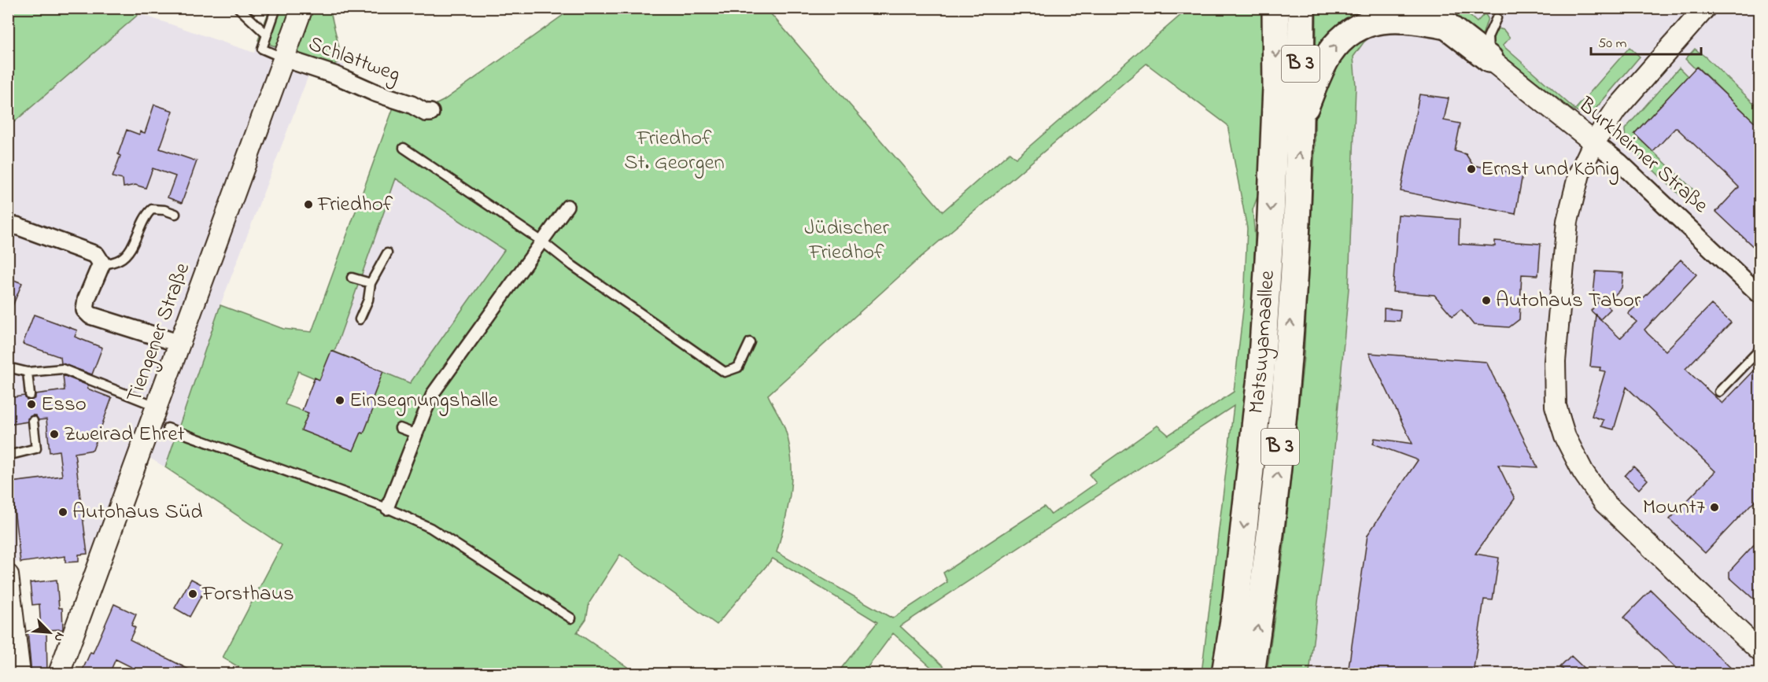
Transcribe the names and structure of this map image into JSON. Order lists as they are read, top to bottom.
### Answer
{
  "streets": {
    "highway": ["B 3", "Matsuyamaallee"],
    "street": ["Schlattweg", "Burkheimer Straße", "Tiengener Straße"]
  },
  "crossings": [
    ["Schlattweg", "Tiengener Straße"]
  ],
  "parks": ["Friedhof St. Georgen", "Jüdischer Friedhof"],
  "places": [
    "Ernst und König",
    "Friedhof",
    "Autohaus Tabor",
    "Einsegnungshalle",
    "Esso",
    "Zweirad Ehret",
    "Mount7",
    "Autohaus Süd",
    "Forsthaus"
  ],
  "scale_bar": "50 m",
  "north": "bottom right"
}
